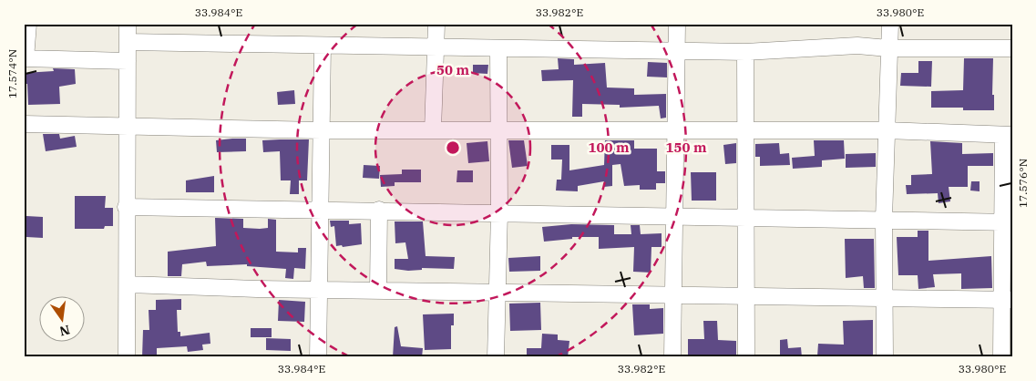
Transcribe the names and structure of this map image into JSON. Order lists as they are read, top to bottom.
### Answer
{
  "north": "bottom",
  "coordinates": [
    "33.984°E",
    "33.982°E",
    "33.980°E",
    "17.574°N",
    "17.576°N"
  ],
  "rings": ["50 m", "100 m", "150 m"]
}
